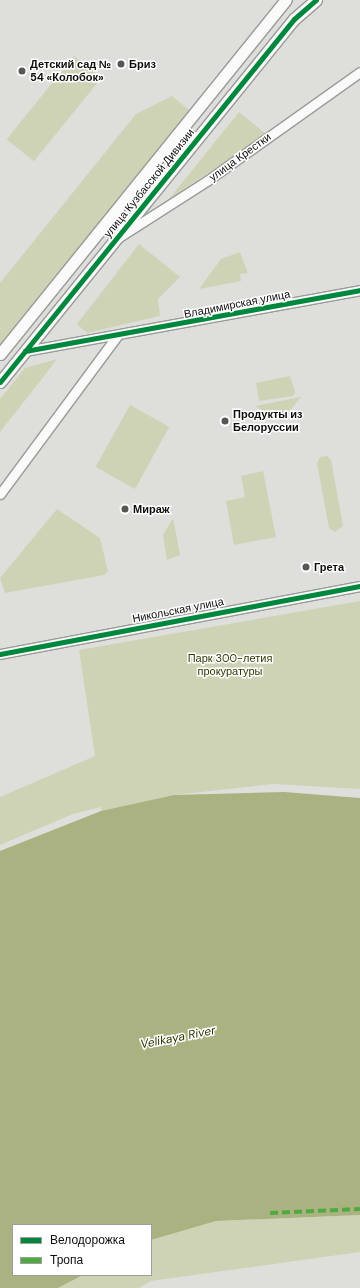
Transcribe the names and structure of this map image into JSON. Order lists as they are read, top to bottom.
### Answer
{
  "streets": {
    "street": [
      "улица Крестки",
      "улица Кузбасской Дивизии",
      "Владимирская улица",
      "Никольская улица"
    ]
  },
  "crossings": [
    ["улица Крестки", "улица Кузбасской Дивизии"],
    ["улица Кузбасской Дивизии", "Владимирская улица"]
  ],
  "water": ["Velikaya River"],
  "parks": ["Парк 300-летия прокуратуры"],
  "places": [
    "Бриз",
    "Детский сад № 54 «Колобок»",
    "Продукты из Белоруссии",
    "Мираж",
    "Грета"
  ],
  "legend": ["Велодорожка", "Тропа"]
}
